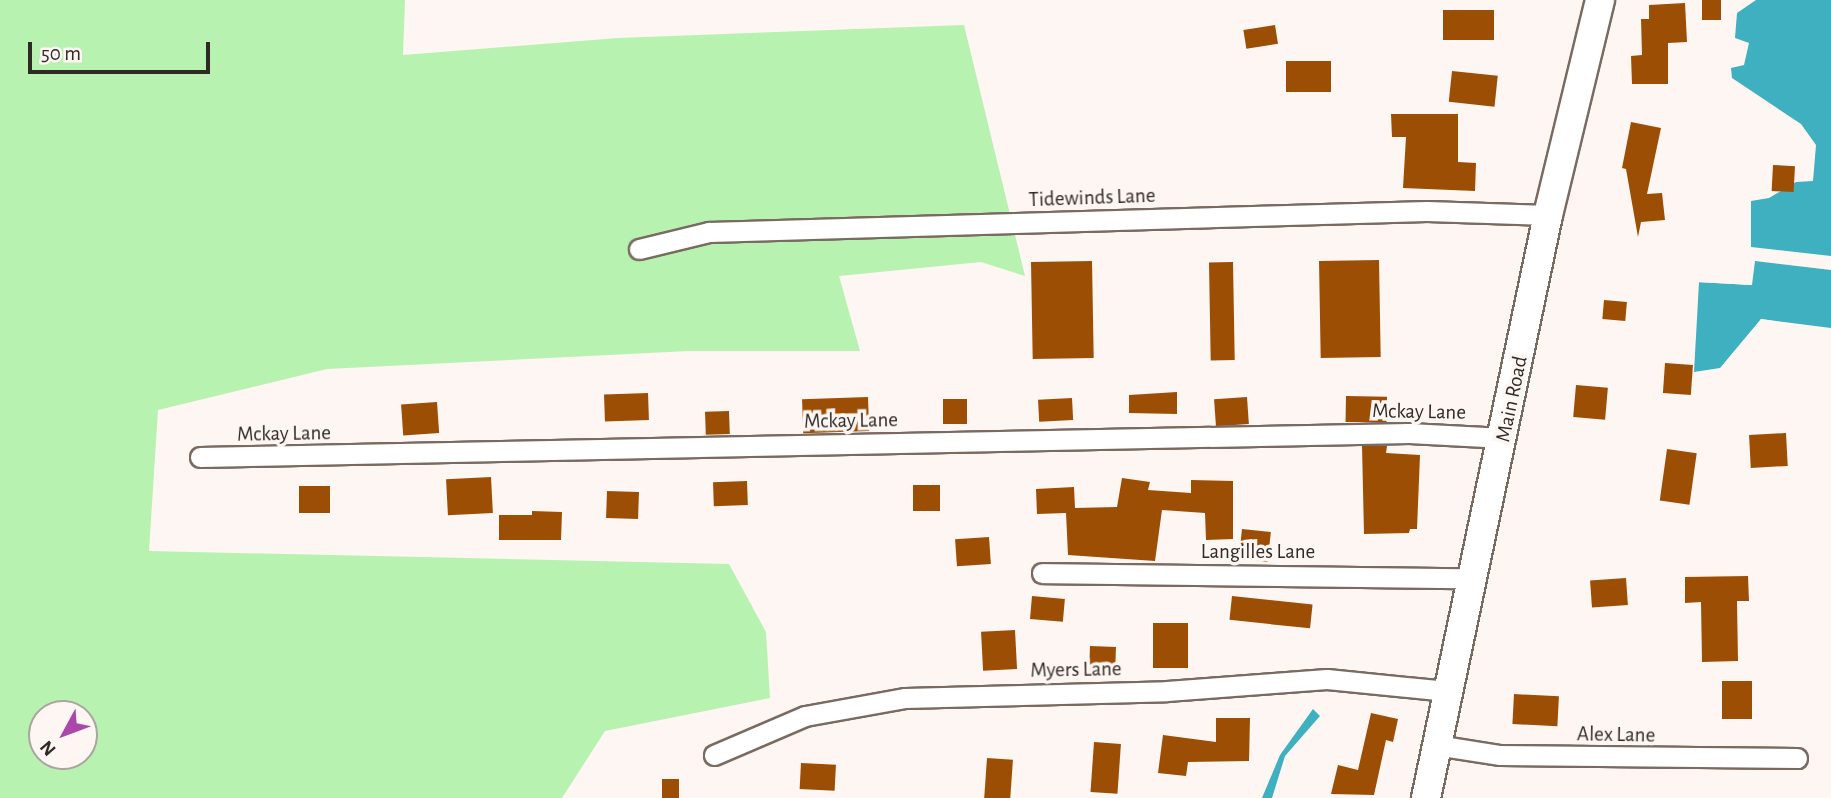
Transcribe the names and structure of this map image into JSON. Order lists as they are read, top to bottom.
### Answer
{
  "streets": {
    "main road": ["Main Road"],
    "street": [
      "Tidewinds Lane",
      "Mckay Lane",
      "Langilles Lane",
      "Myers Lane",
      "Alex Lane"
    ]
  },
  "crossings": [
    ["Tidewinds Lane", "Main Road"],
    ["Main Road", "Mckay Lane"],
    ["Main Road", "Langilles Lane"],
    ["Main Road", "Myers Lane"],
    ["Main Road", "Alex Lane"]
  ],
  "scale_bar": "50 m",
  "north": "bottom left"
}
